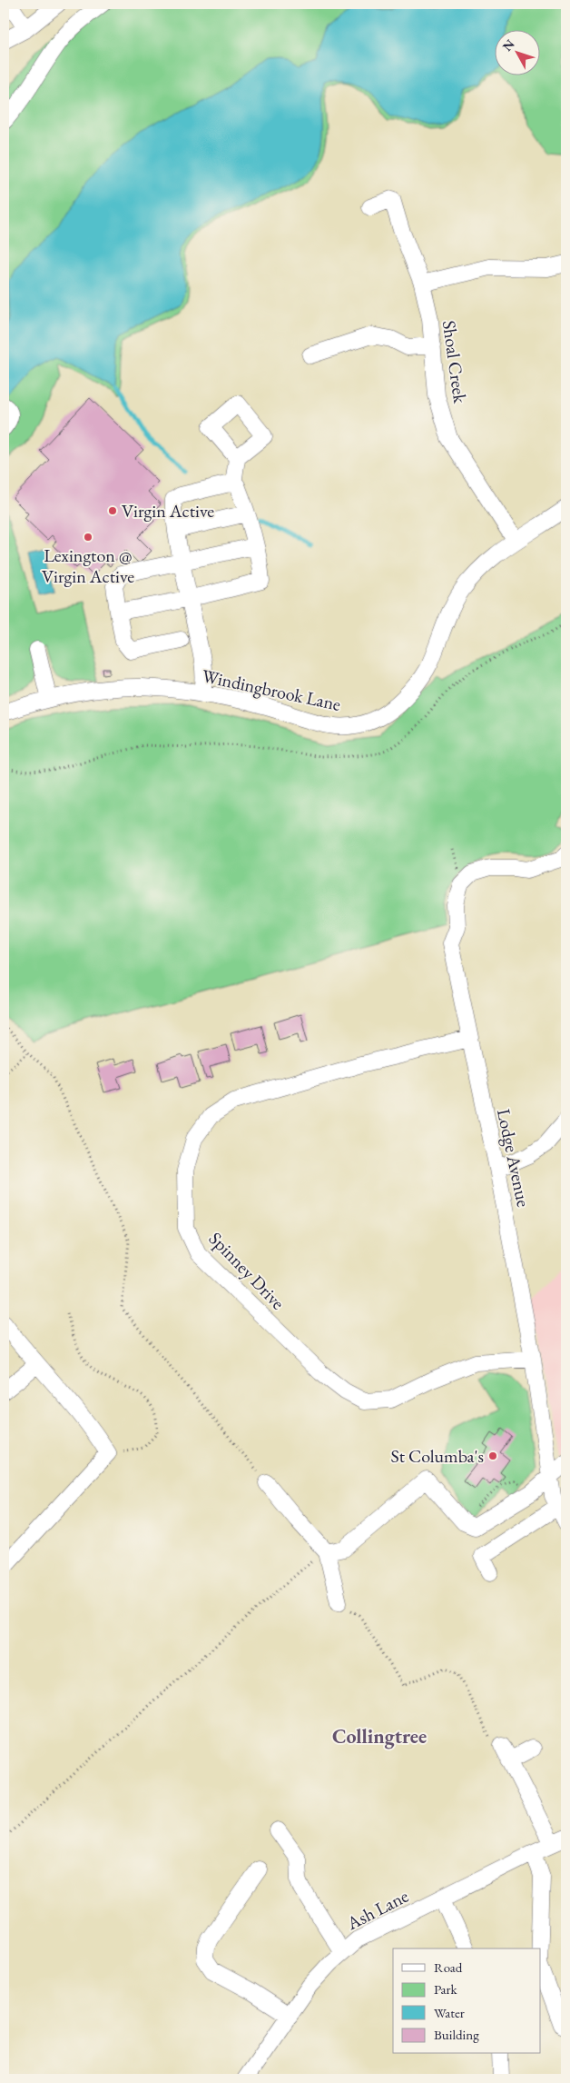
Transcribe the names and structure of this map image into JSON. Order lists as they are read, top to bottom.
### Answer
{
  "streets": {
    "street": [
      "Shoal Creek",
      "Windingbrook Lane",
      "Lodge Avenue",
      "Spinney Drive",
      "Ash Lane"
    ]
  },
  "crossings": [
    ["Shoal Creek", "Windingbrook Lane"],
    ["Lodge Avenue", "Spinney Drive"]
  ],
  "districts": ["Collingtree"],
  "places": ["Virgin Active", "Lexington @ Virgin Active", "St Columba's"],
  "legend": [
    "Road",
    "Park",
    "Water",
    "Building"
  ],
  "north": "top left"
}
